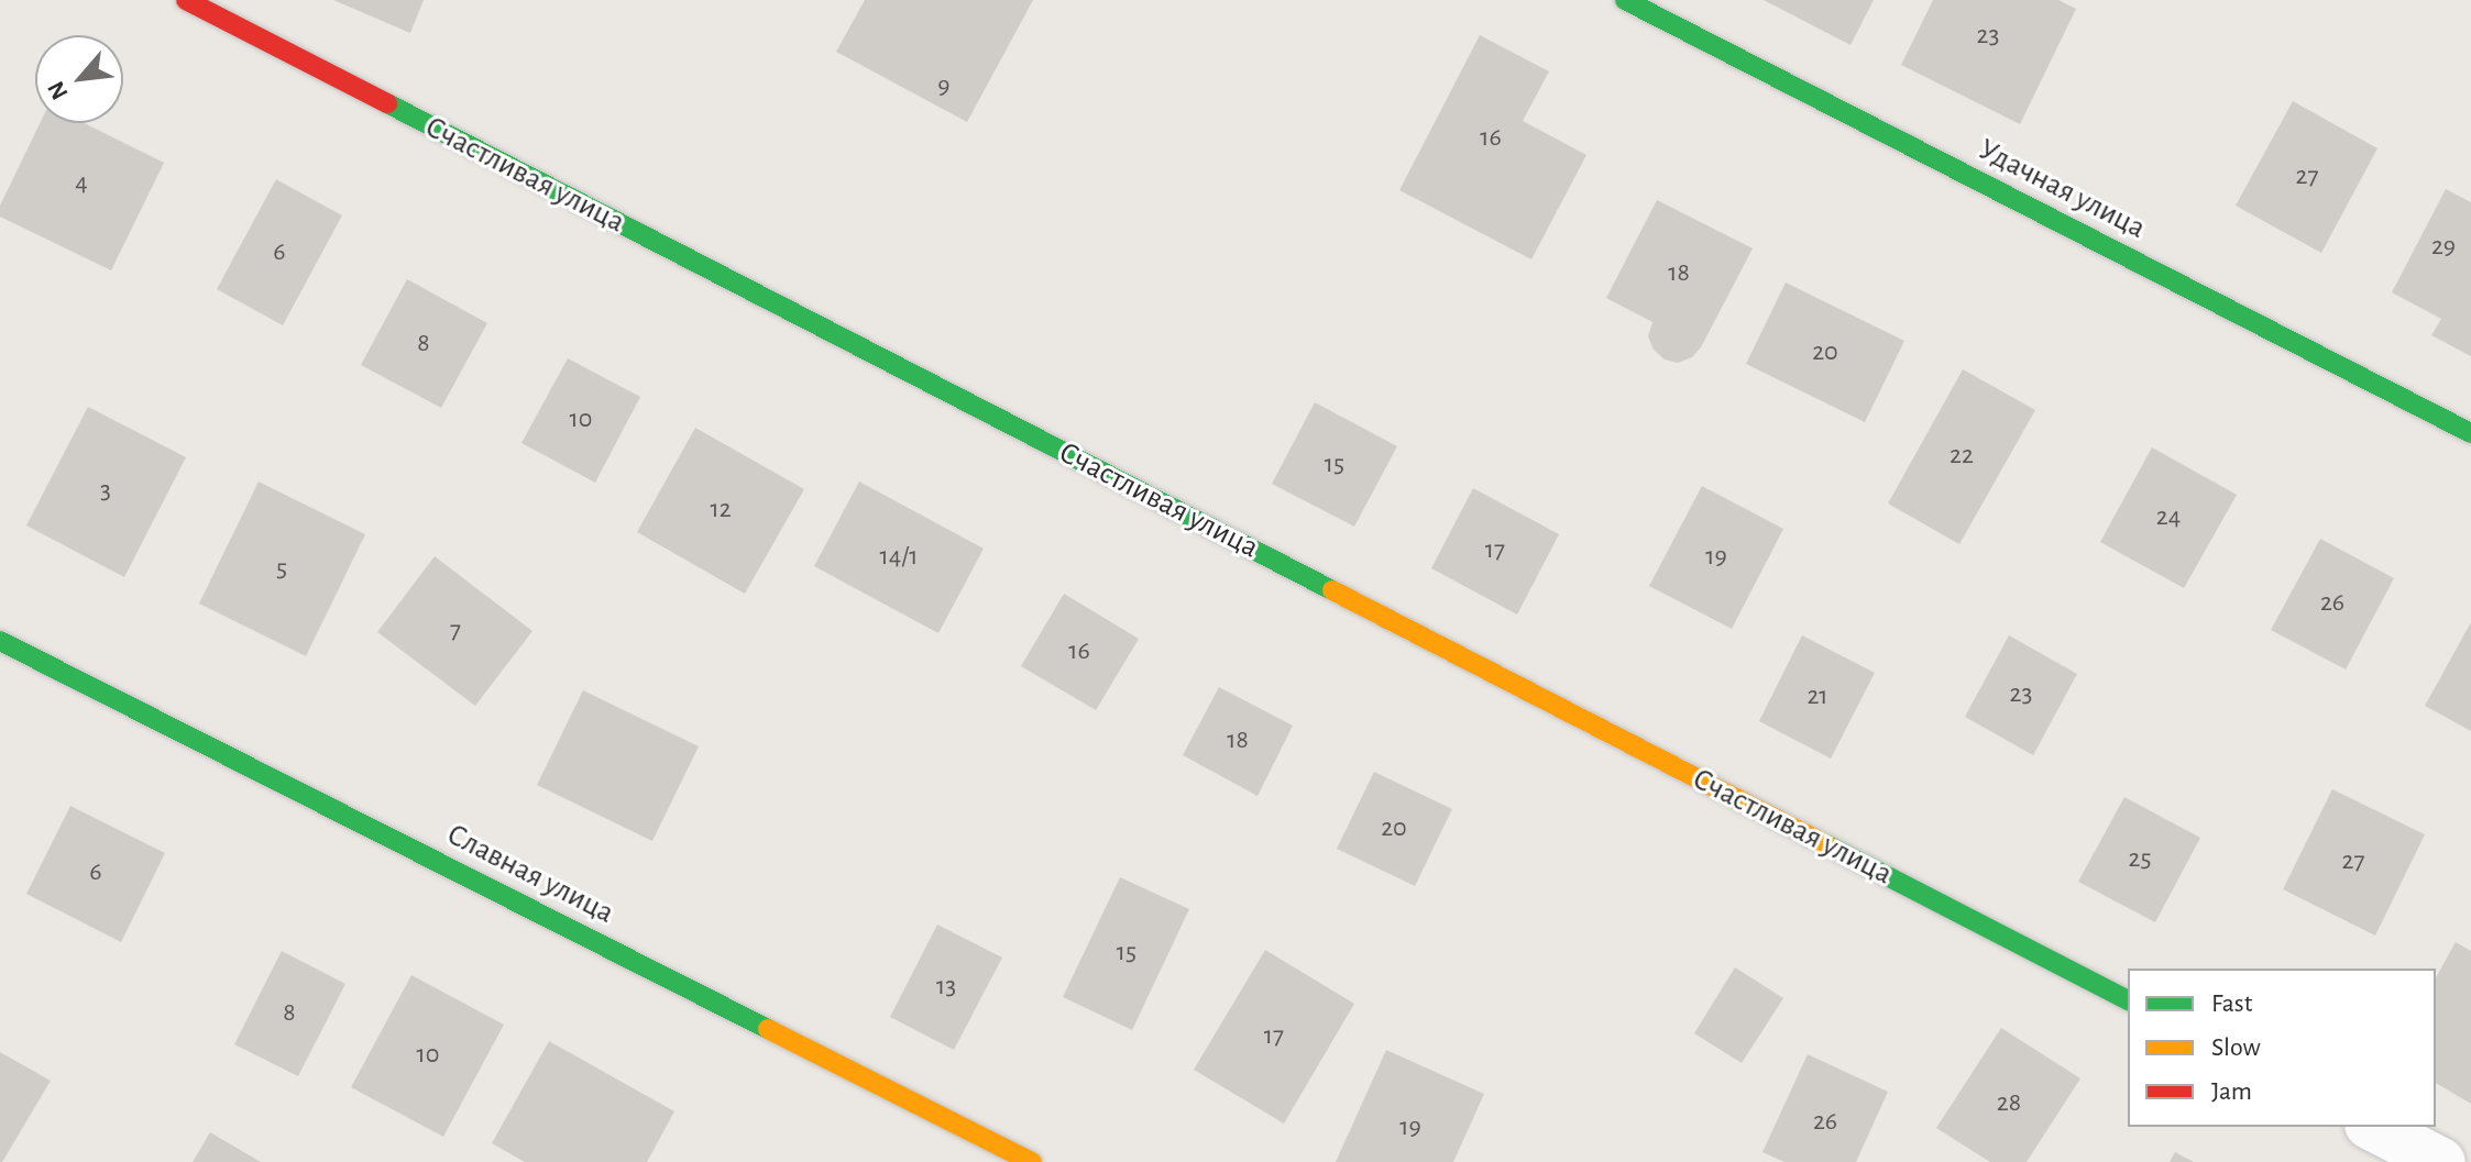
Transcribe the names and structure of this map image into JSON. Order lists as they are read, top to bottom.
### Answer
{
  "streets": {
    "street": ["Счастливая улица", "Удачная улица", "Славная улица"]
  },
  "house_numbers": [
    "23",
    "9",
    "16",
    "27",
    "4",
    "29",
    "6",
    "18",
    "8",
    "20",
    "10",
    "22",
    "15",
    "3",
    "12",
    "24",
    "17",
    "14/1",
    "19",
    "5",
    "26",
    "7",
    "16",
    "23",
    "21",
    "18",
    "20",
    "25",
    "27",
    "6",
    "15",
    "13",
    "8",
    "17",
    "10",
    "28",
    "26",
    "19"
  ],
  "legend": ["Fast", "Slow", "Jam"],
  "north": "bottom left"
}
